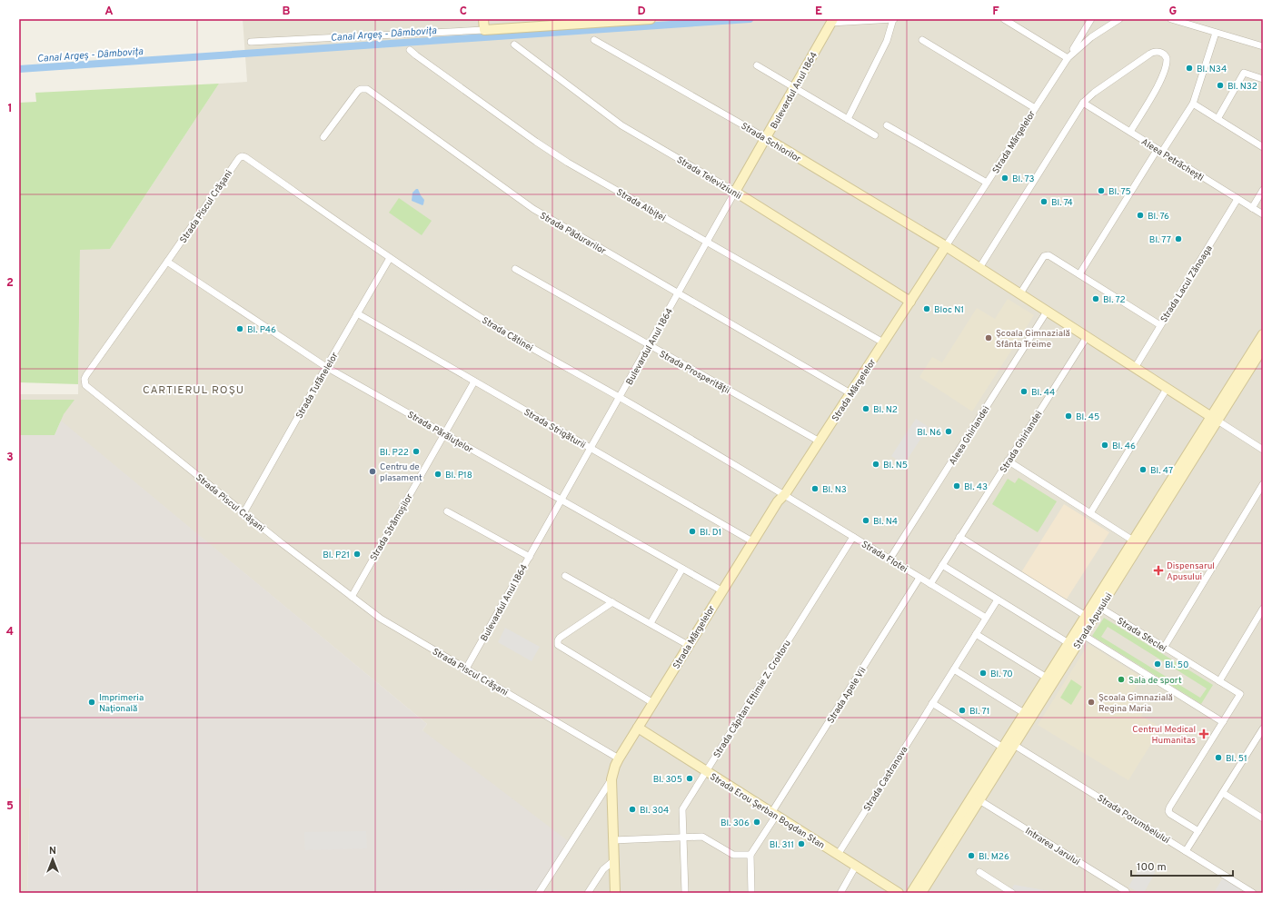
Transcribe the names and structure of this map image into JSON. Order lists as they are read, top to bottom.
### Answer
{
  "streets": {
    "street": [
      "Bulevardul Anul 1864",
      "Strada Schiorilor",
      "Strada Mărgelelor",
      "Aleea Petrăchești",
      "Strada Televiziunii",
      "Strada Albiței",
      "Strada Piscul Crășani",
      "Strada Pădurarilor",
      "Strada Lacul Zănoaga",
      "Strada Cătinei",
      "Strada Prosperității",
      "Strada Tufănelelor",
      "Strada Strigăturii",
      "Strada Părăluțelor",
      "Aleea Ghirlandei",
      "Strada Ghirlandei",
      "Strada Strămoșilor",
      "Strada Flotei",
      "Strada Apusului",
      "Strada Sfeclei",
      "Strada Apele Vii",
      "Strada Căpitan Eftimie Z. Croitoru",
      "Strada Castranova",
      "Strada Erou Șerban Bogdan Stan",
      "Strada Porumbelului",
      "Intrarea Jarului"
    ]
  },
  "crossings": [
    ["Bulevardul Anul 1864", "Strada Schiorilor"],
    ["Bulevardul Anul 1864", "Strada Televiziunii"],
    ["Bulevardul Anul 1864", "Strada Albiței"],
    ["Bulevardul Anul 1864", "Strada Piscul Crășani"],
    ["Bulevardul Anul 1864", "Strada Pădurarilor"],
    ["Bulevardul Anul 1864", "Strada Cătinei"],
    ["Bulevardul Anul 1864", "Strada Prosperității"],
    ["Bulevardul Anul 1864", "Strada Strigăturii"],
    ["Bulevardul Anul 1864", "Strada Părăluțelor"],
    ["Strada Schiorilor", "Strada Mărgelelor"],
    ["Strada Mărgelelor", "Strada Televiziunii"],
    ["Strada Mărgelelor", "Strada Albiței"],
    ["Strada Mărgelelor", "Strada Piscul Crășani"],
    ["Strada Mărgelelor", "Strada Pădurarilor"],
    ["Strada Mărgelelor", "Strada Cătinei"],
    ["Strada Mărgelelor", "Strada Prosperității"],
    ["Strada Mărgelelor", "Strada Strigăturii"],
    ["Strada Mărgelelor", "Strada Părăluțelor"],
    ["Strada Mărgelelor", "Strada Flotei"],
    ["Strada Mărgelelor", "Strada Erou Șerban Bogdan Stan"],
    ["Aleea Petrăchești", "Strada Lacul Zănoaga"],
    ["Strada Piscul Crășani", "Strada Cătinei"],
    ["Strada Piscul Crășani", "Strada Tufănelelor"],
    ["Strada Piscul Crășani", "Strada Părăluțelor"],
    ["Strada Piscul Crășani", "Strada Strămoșilor"],
    ["Strada Cătinei", "Strada Tufănelelor"],
    ["Strada Cătinei", "Strada Flotei"],
    ["Strada Tufănelelor", "Strada Strigăturii"],
    ["Strada Tufănelelor", "Strada Părăluțelor"],
    ["Strada Strigăturii", "Strada Strămoșilor"],
    ["Strada Părăluțelor", "Strada Strămoșilor"],
    ["Aleea Ghirlandei", "Strada Flotei"],
    ["Strada Ghirlandei", "Strada Flotei"],
    ["Strada Ghirlandei", "Strada Apusului"],
    ["Strada Flotei", "Strada Apele Vii"],
    ["Strada Flotei", "Strada Căpitan Eftimie Z. Croitoru"],
    ["Strada Flotei", "Strada Castranova"],
    ["Strada Apusului", "Strada Sfeclei"],
    ["Strada Apusului", "Strada Porumbelului"],
    ["Strada Apusului", "Intrarea Jarului"],
    ["Strada Apele Vii", "Strada Erou Șerban Bogdan Stan"],
    ["Strada Căpitan Eftimie Z. Croitoru", "Strada Erou Șerban Bogdan Stan"],
    ["Strada Castranova", "Strada Erou Șerban Bogdan Stan"]
  ],
  "districts": ["CARTIERUL ROȘU"],
  "water": ["Canal Argeș - Dâmbovița"],
  "places": {
    "other": [
      "Bl. N34",
      "Bl. N32",
      "Bl. 73",
      "Bl. 75",
      "Bl. 74",
      "Bl. 76",
      "Bl. 77",
      "Bl. 72",
      "Bloc N1",
      "Bl. P46",
      "Școala Gimnazială Sfânta Treime",
      "Bl. 44",
      "Bl. N2",
      "Bl. 45",
      "Bl. N6",
      "Bl. 46",
      "Bl. P22",
      "Bl. N5",
      "Bl. 47",
      "Centru de plasament",
      "Bl. P18",
      "Bl. 43",
      "Bl. N3",
      "Bl. N4",
      "Bl. D1",
      "Bl. P21",
      "Bl. 50",
      "Bl. 70",
      "Sala de sport",
      "Imprimeria Națională",
      "Școala Gimnazială Regina Maria",
      "Bl. 71",
      "Bl. 51",
      "Bl. 305",
      "Bl. 304",
      "Bl. 306",
      "Bl. 311",
      "Bl. M26"
    ],
    "health": ["Dispensarul Apusului", "Centrul Medical Humanitas"]
  },
  "scale_bar": "100 m",
  "north": "top",
  "grid": {
    "columns": [
      "A",
      "B",
      "C",
      "D",
      "E",
      "F",
      "G"
    ],
    "rows": [
      "1",
      "2",
      "3",
      "4",
      "5"
    ]
  }
}
